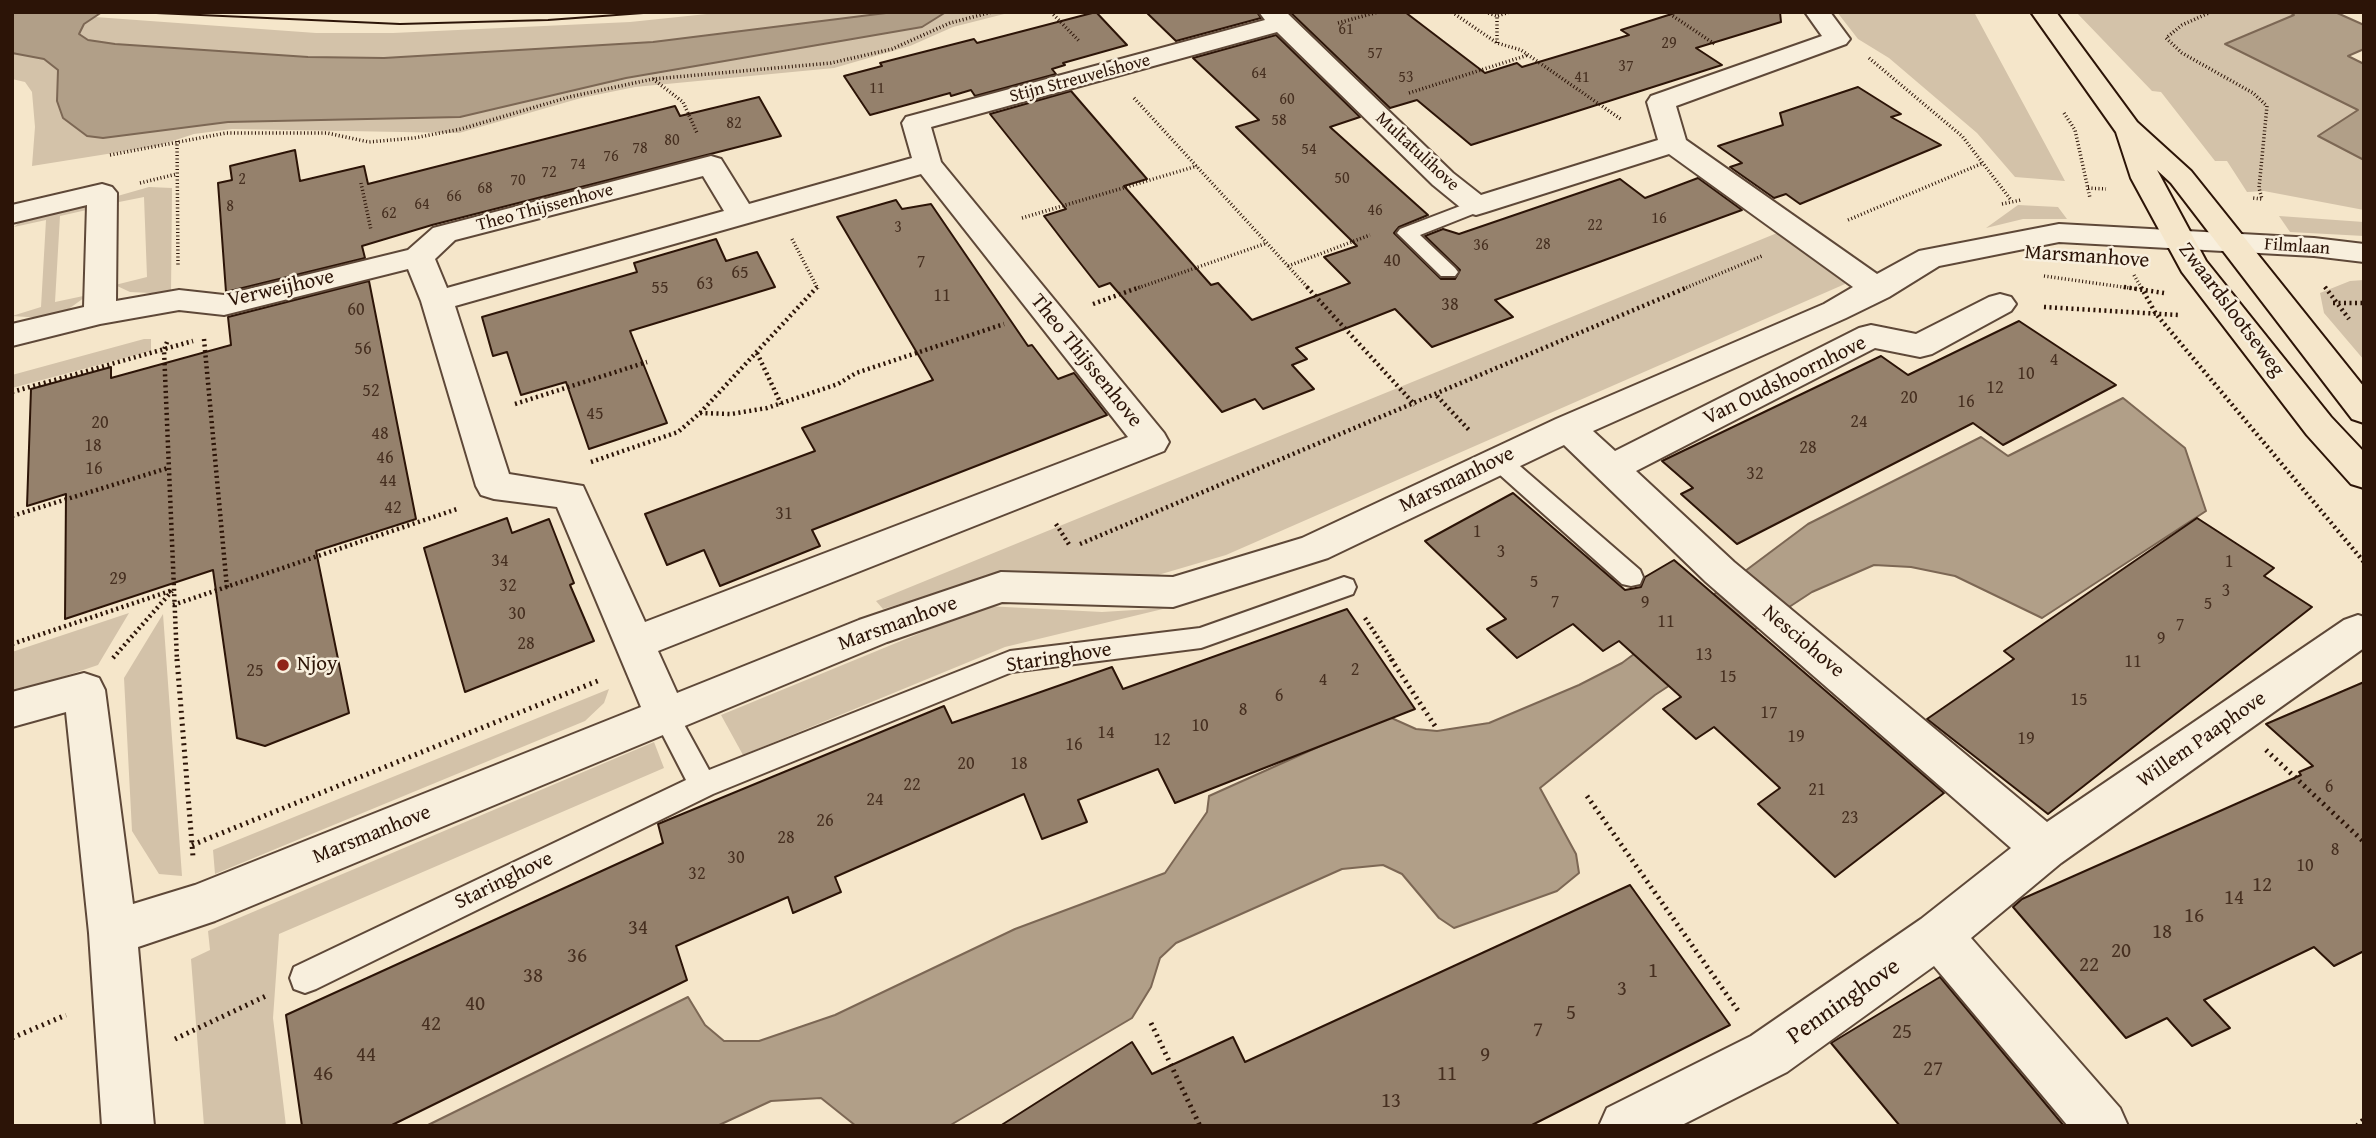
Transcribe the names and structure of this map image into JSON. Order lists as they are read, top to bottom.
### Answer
{
  "streets": {
    "main road": ["Zwaardslootseweg"],
    "street": [
      "Stijn Streuvelshove",
      "Multatulihove",
      "Theo Thijssenhove",
      "Filmlaan",
      "Marsmanhove",
      "Verweijhove",
      "Van Oudshoornhove",
      "Nesciohove",
      "Willem Paaphove",
      "Penninghove"
    ],
    "lane": ["Staringhove"]
  },
  "crossings": [
    ["Stijn Streuvelshove", "Multatulihove"],
    ["Stijn Streuvelshove", "Theo Thijssenhove"],
    ["Theo Thijssenhove", "Verweijhove"],
    ["Filmlaan", "Marsmanhove"],
    ["Filmlaan", "Zwaardslootseweg"],
    ["Marsmanhove", "Zwaardslootseweg"],
    ["Marsmanhove", "Nesciohove"],
    ["Van Oudshoornhove", "Nesciohove"],
    ["Nesciohove", "Willem Paaphove"],
    ["Nesciohove", "Penninghove"],
    ["Willem Paaphove", "Penninghove"]
  ],
  "places": ["Njoy"],
  "house_numbers": [
    "61",
    "29",
    "57",
    "37",
    "64",
    "53",
    "41",
    "11",
    "60",
    "58",
    "82",
    "80",
    "78",
    "54",
    "76",
    "74",
    "72",
    "50",
    "2",
    "70",
    "68",
    "66",
    "64",
    "8",
    "46",
    "62",
    "16",
    "22",
    "3",
    "28",
    "36",
    "40",
    "7",
    "65",
    "63",
    "55",
    "11",
    "38",
    "60",
    "56",
    "4",
    "10",
    "12",
    "52",
    "20",
    "16",
    "45",
    "24",
    "20",
    "48",
    "18",
    "28",
    "46",
    "16",
    "32",
    "44",
    "42",
    "31",
    "1",
    "3",
    "34",
    "1",
    "29",
    "5",
    "32",
    "3",
    "7",
    "9",
    "5",
    "30",
    "11",
    "7",
    "9",
    "28",
    "13",
    "11",
    "2",
    "25",
    "15",
    "4",
    "6",
    "15",
    "8",
    "17",
    "10",
    "14",
    "19",
    "19",
    "12",
    "16",
    "20",
    "18",
    "22",
    "6",
    "21",
    "24",
    "23",
    "26",
    "28",
    "8",
    "30",
    "10",
    "32",
    "12",
    "14",
    "16",
    "34",
    "18",
    "20",
    "36",
    "22",
    "1",
    "38",
    "3",
    "40",
    "5",
    "42",
    "7",
    "25",
    "44",
    "9",
    "27",
    "46",
    "11",
    "13"
  ]
}
